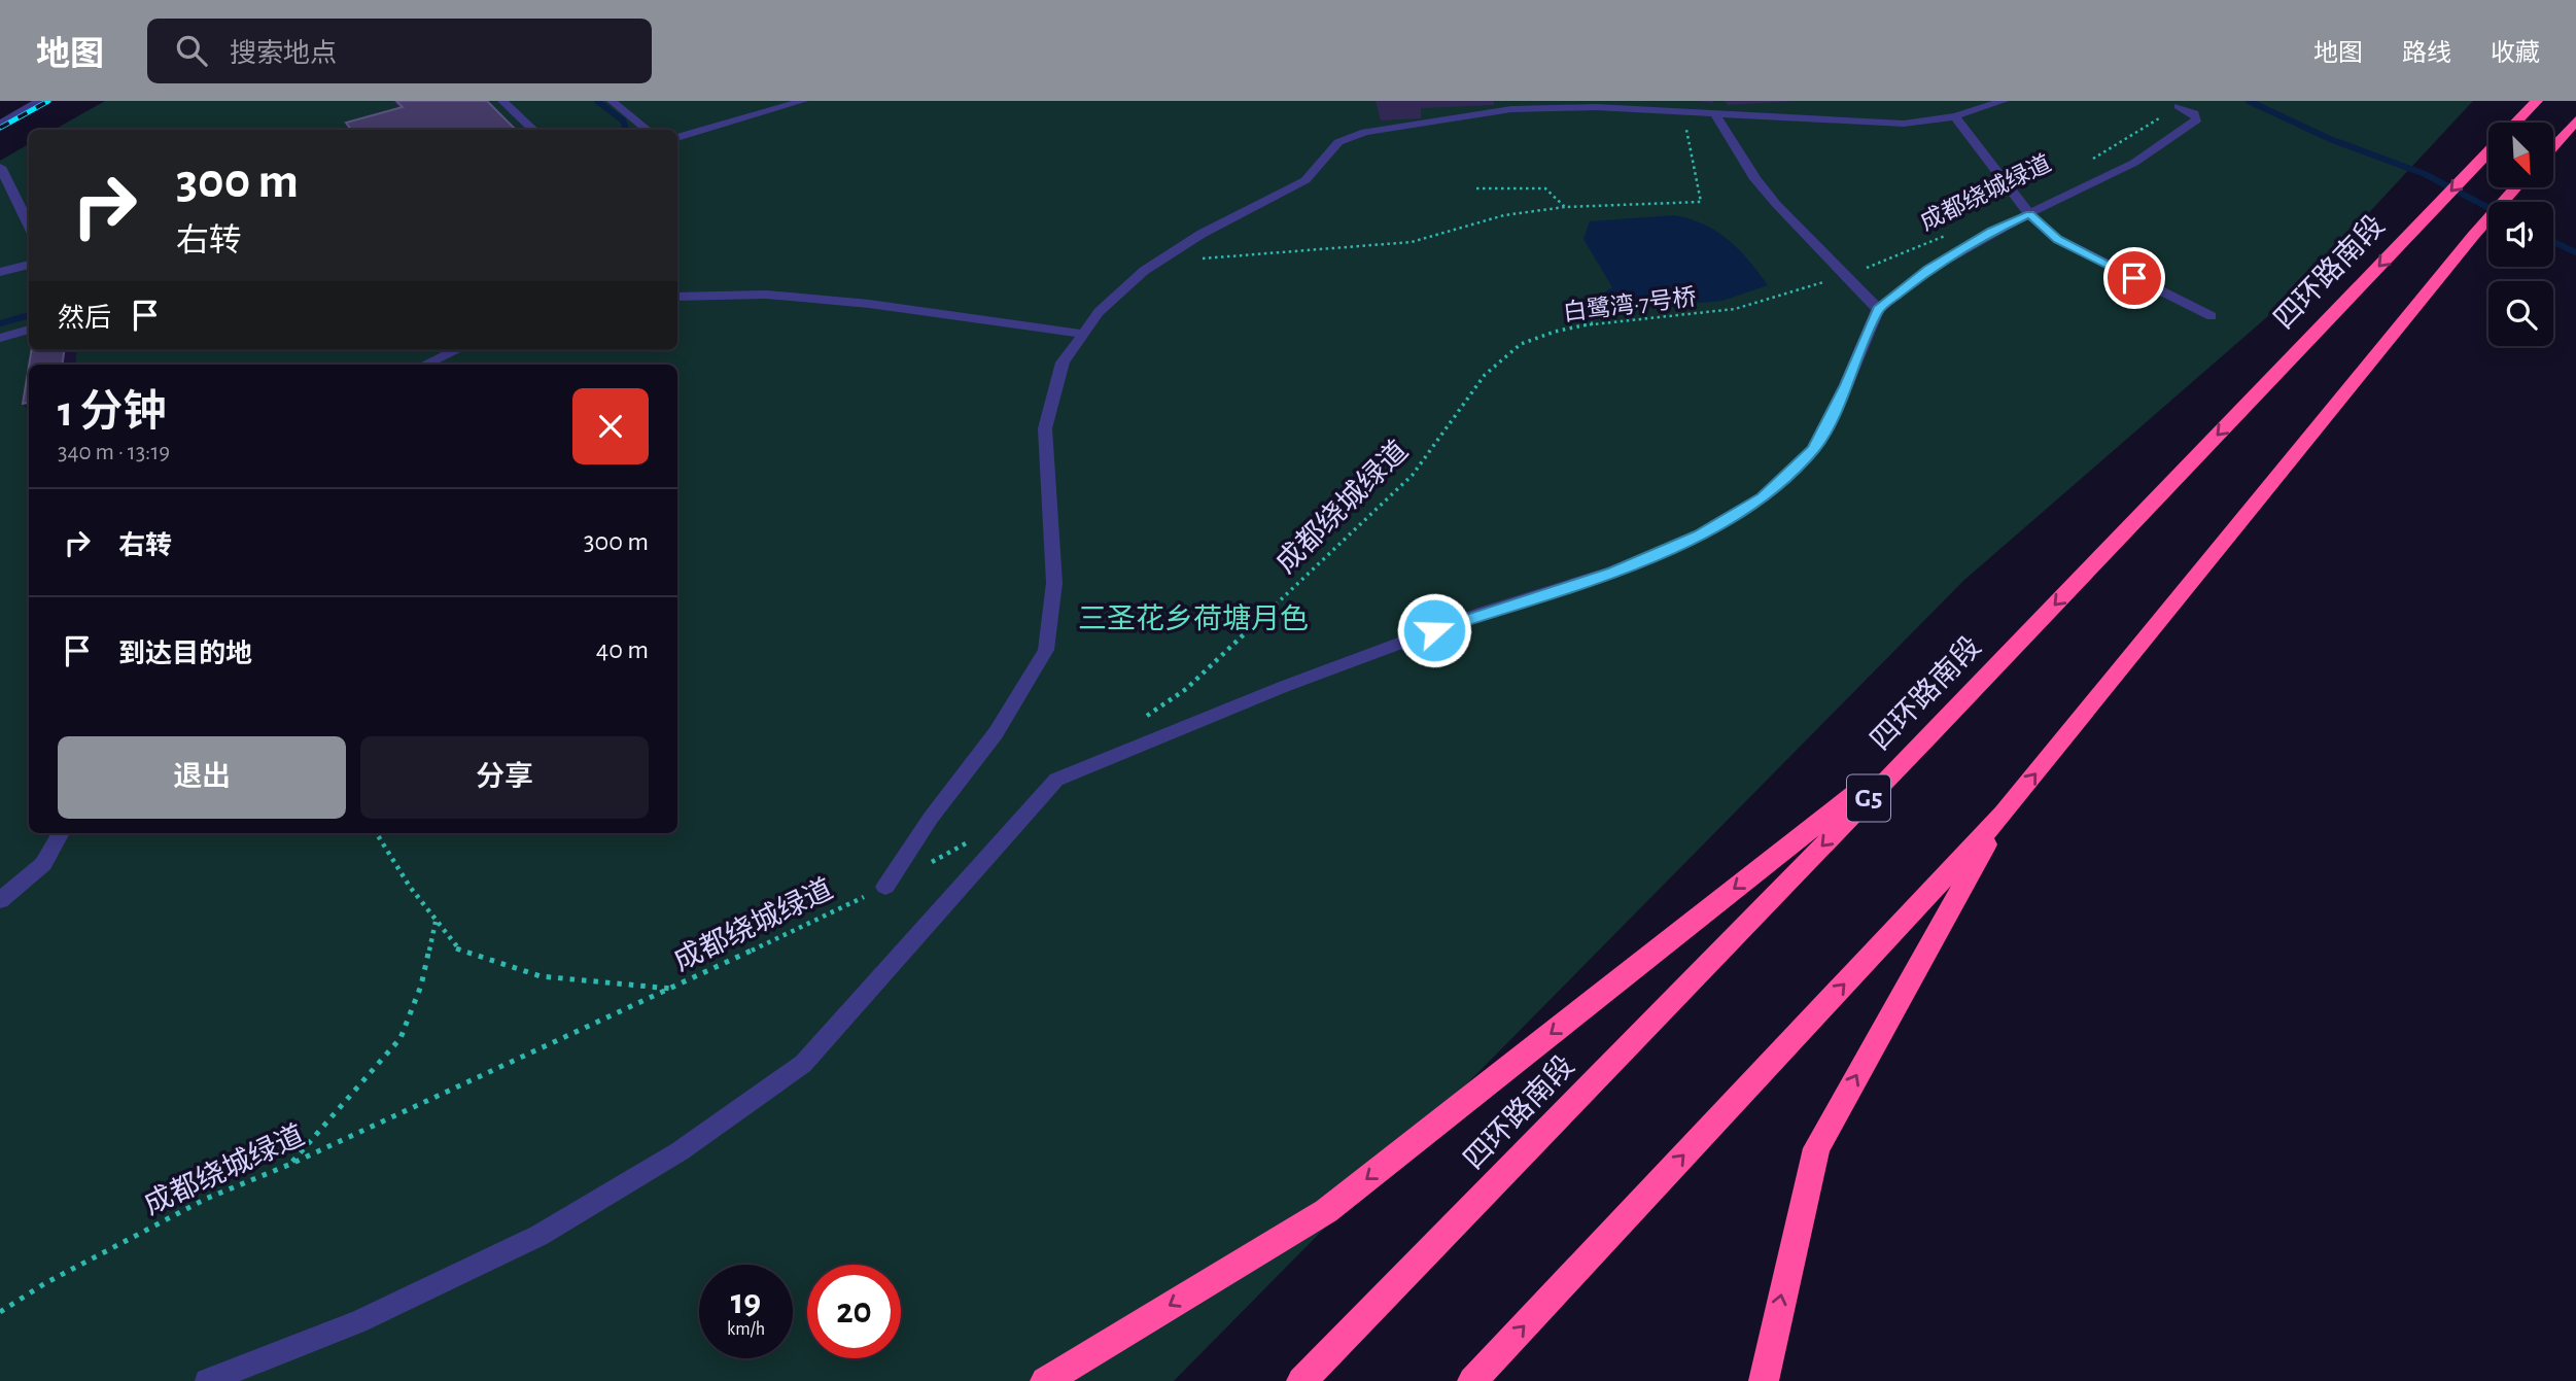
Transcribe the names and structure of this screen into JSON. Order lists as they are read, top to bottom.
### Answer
{
  "streets": {
    "highway": ["四环路南段", "G5"],
    "path": ["成都绕城绿道", "白鹭湾·7号桥"]
  },
  "crossings": [
    ["成都绕城绿道", "白鹭湾·7号桥"]
  ],
  "parks": ["三圣花乡荷塘月色"],
  "north": "bottom right",
  "page": {
    "header": "地图",
    "search": "搜索地点",
    "nav": ["地图", "路线", "收藏"],
    "turn": ["300 m", "右转"],
    "then": "然后",
    "heading": ["1 分钟", "340 m · 13:19"],
    "list": [
      {
        "name": "右转",
        "value": "300 m"
      },
      {
        "name": "到达目的地",
        "value": "40 m"
      }
    ],
    "buttons": ["退出", "分享"],
    "speed": "19 km/h",
    "limit": "20"
  }
}
